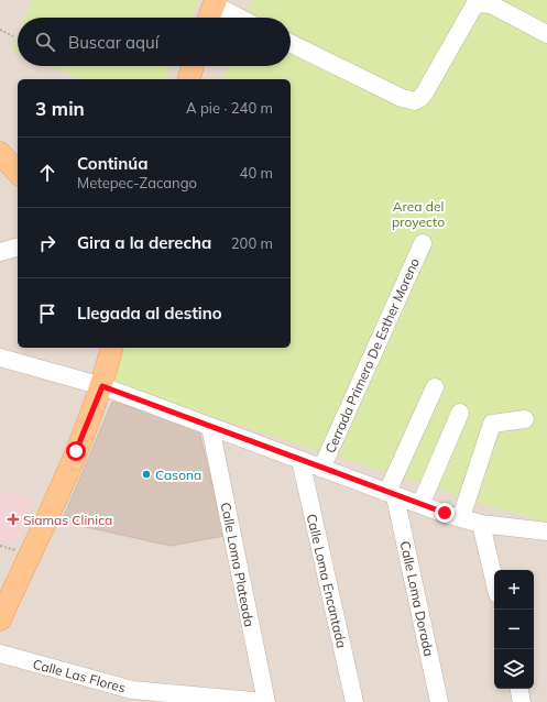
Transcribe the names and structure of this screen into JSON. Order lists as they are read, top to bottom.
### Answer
{
  "streets": {
    "street": [
      "Cerrada Primero De Esther Moreno",
      "Calle Loma Plateada",
      "Calle Loma Encantada",
      "Calle Loma Dorada",
      "Calle Las Flores"
    ]
  },
  "crossings": [
    ["Calle Loma Plateada", "Calle Las Flores"]
  ],
  "parks": ["Area del proyecto"],
  "places": {
    "other": ["Casona"],
    "health": ["Siamas Clinica"]
  },
  "page": {
    "search": "Buscar aquí",
    "heading": ["3 min", "A pie · 240 m"],
    "list": [
      ["Continúa", "Metepec-Zacango", "40 m"],
      ["Gira a la derecha", "200 m"],
      "Llegada al destino"
    ],
    "map_buttons": ["+", "−"]
  }
}
